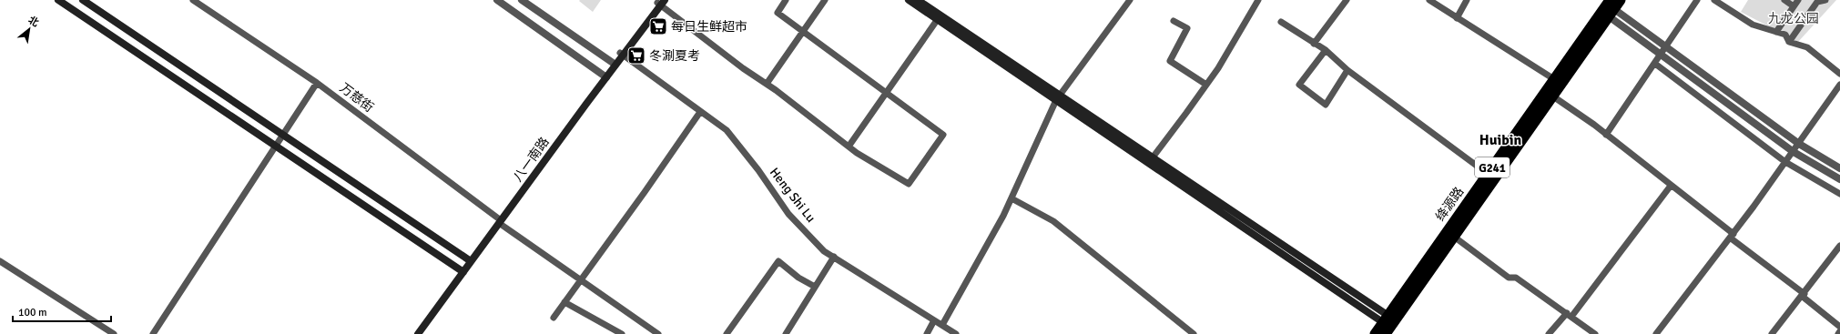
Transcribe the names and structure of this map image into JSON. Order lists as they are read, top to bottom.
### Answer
{
  "streets": {
    "highway": ["G241", "绛源路"],
    "main road": ["八一南路"],
    "street": ["万慈街", "Heng Shi Lu"]
  },
  "crossings": [
    ["万慈街", "八一南路"],
    ["八一南路", "Heng Shi Lu"]
  ],
  "districts": ["Huibin"],
  "parks": ["九龙公园"],
  "places": {
    "supermarket": ["每日生鲜超市", "冬涮夏考"]
  },
  "scale_bar": "100 m",
  "north": "top right"
}
